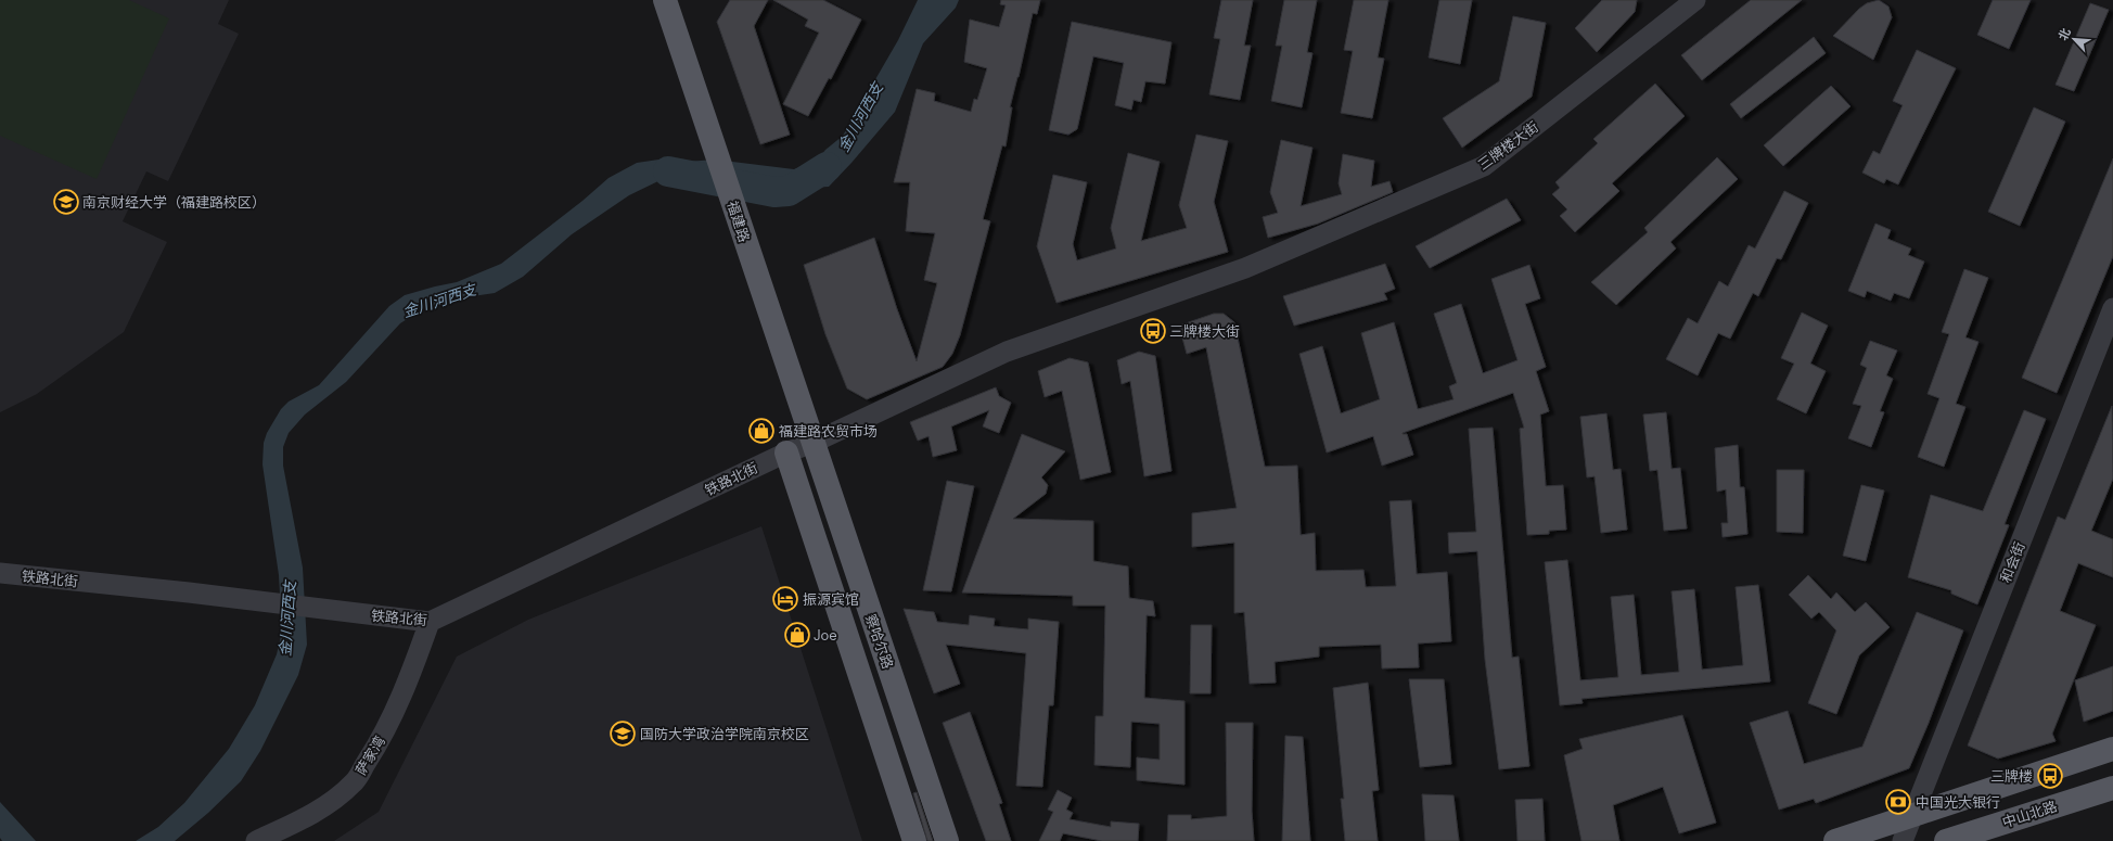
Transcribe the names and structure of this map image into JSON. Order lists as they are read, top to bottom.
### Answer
{
  "streets": {
    "main road": ["福建路", "察哈尔路", "中山北路"],
    "street": [
      "三牌楼大街",
      "铁路北街",
      "和会街",
      "萨家湾"
    ]
  },
  "crossings": [
    ["三牌楼大街", "福建路"],
    ["三牌楼大街", "铁路北街"],
    ["三牌楼大街", "察哈尔路"],
    ["福建路", "铁路北街"],
    ["福建路", "察哈尔路"],
    ["铁路北街", "察哈尔路"],
    ["铁路北街", "萨家湾"]
  ],
  "water": ["金川河西支"],
  "places": {
    "school or university": ["南京财经大学（福建路校区）", "国防大学政治学院南京校区"],
    "bus stop": ["三牌楼大街", "三牌楼"],
    "shop": ["福建路农贸市场", "Joe"],
    "hotel": ["振源宾馆"],
    "bank": ["中国光大银行"]
  },
  "north": "top left"
}
